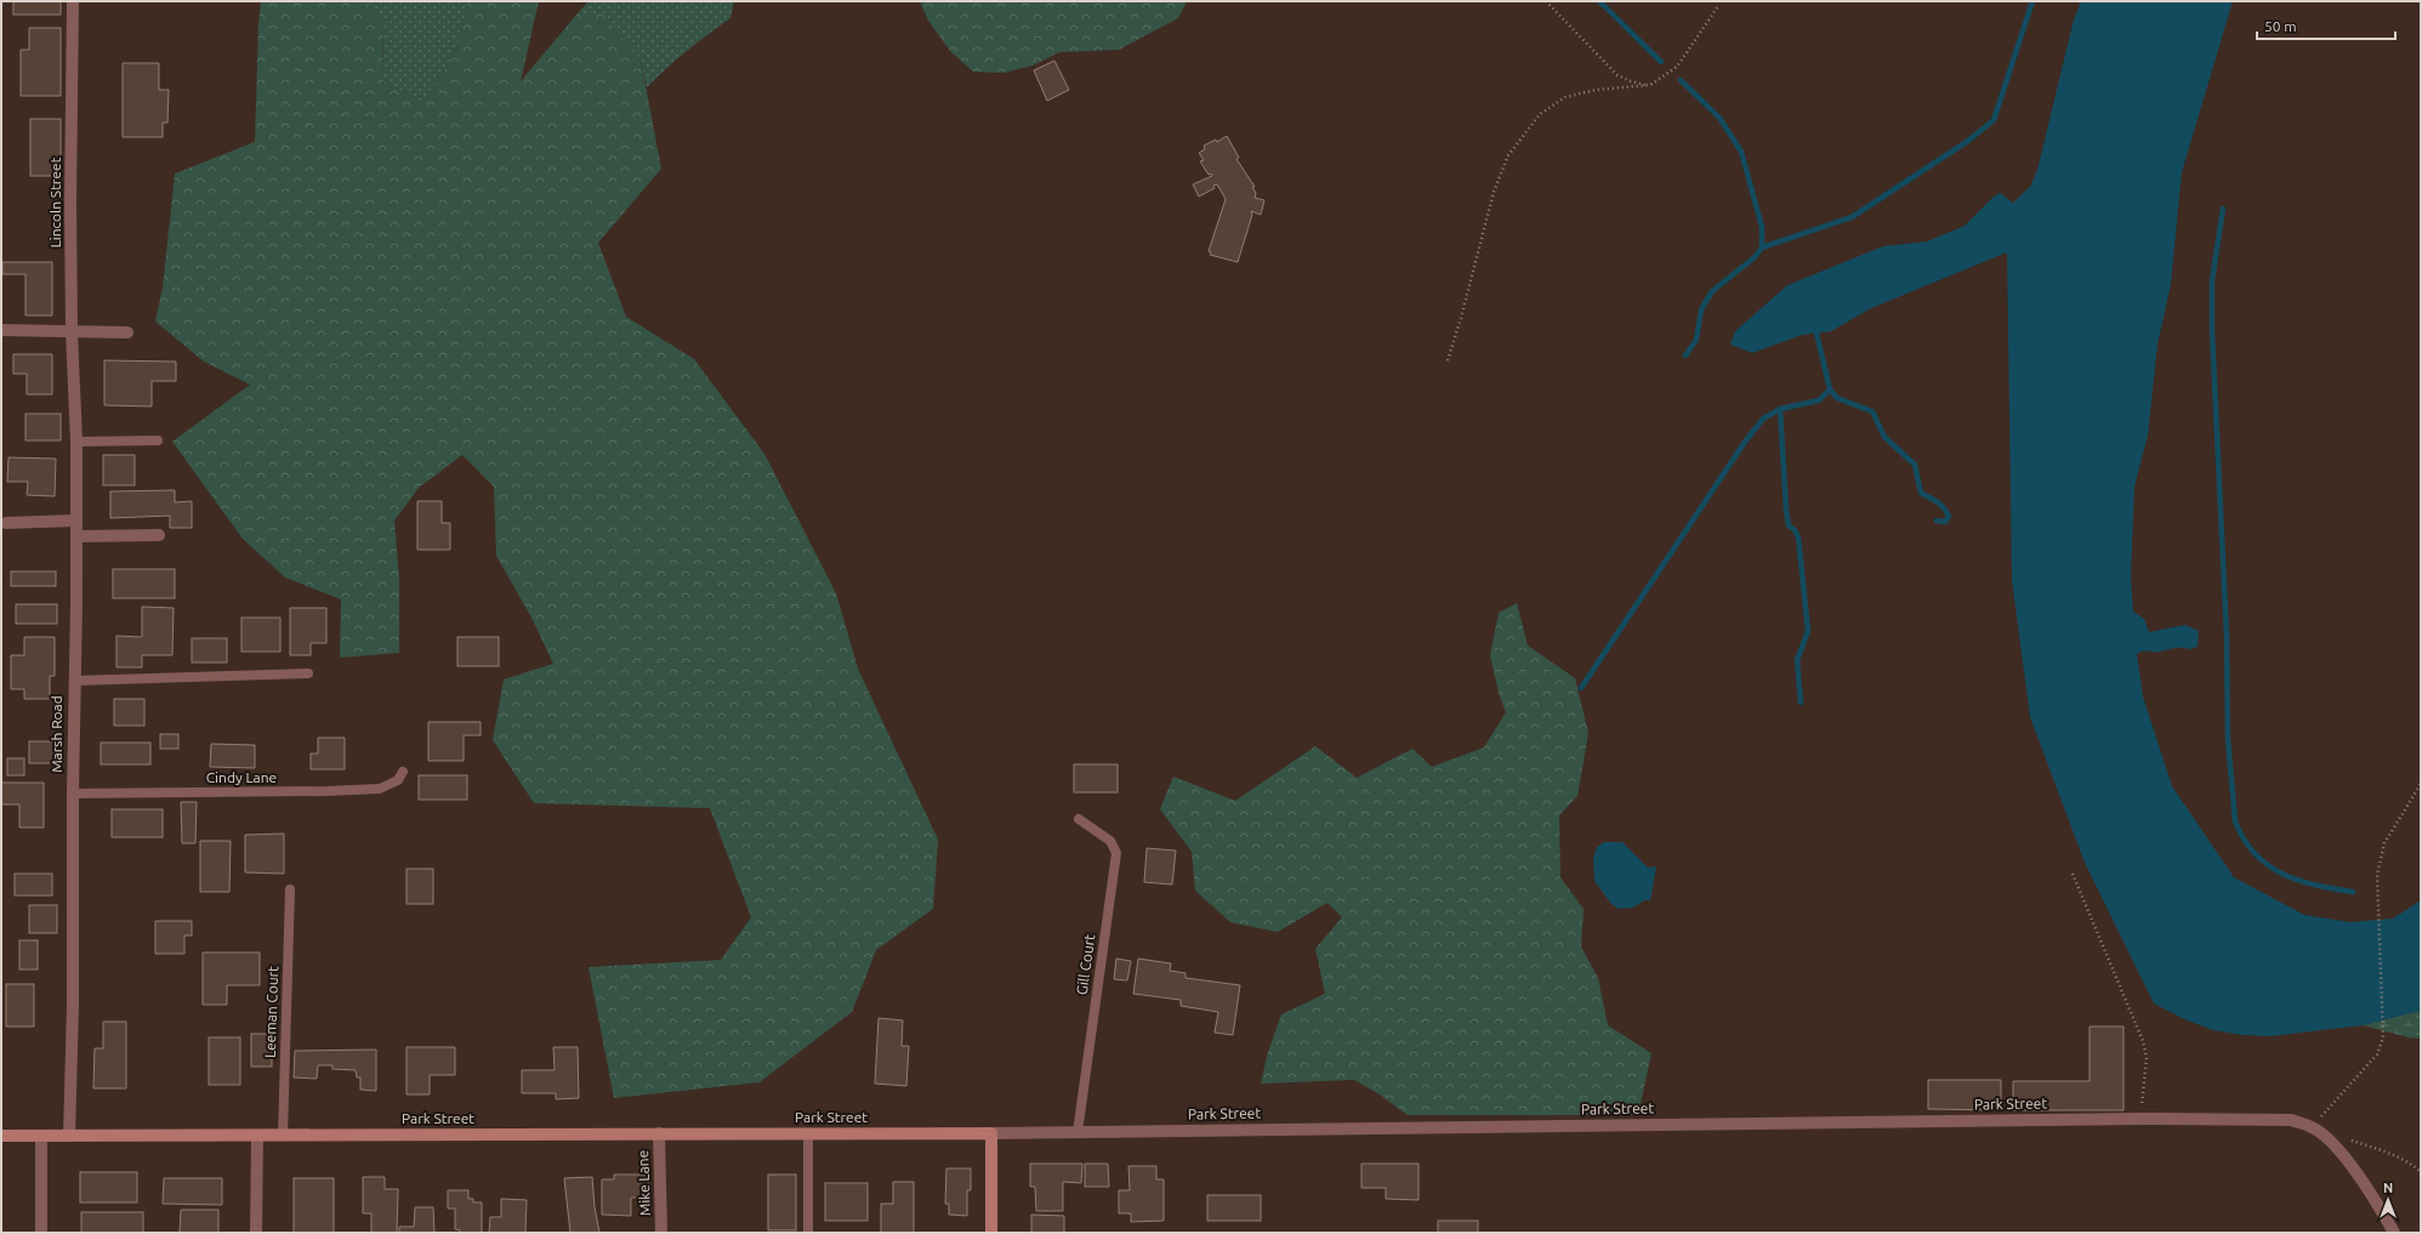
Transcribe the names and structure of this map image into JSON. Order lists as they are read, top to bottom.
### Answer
{
  "streets": {
    "street": [
      "Lincoln Street",
      "Marsh Road",
      "Park Street",
      "Mike Lane"
    ],
    "lane": ["Cindy Lane", "Gill Court", "Leeman Court"]
  },
  "crossings": [
    ["Lincoln Street", "Marsh Road"],
    ["Marsh Road", "Cindy Lane"],
    ["Marsh Road", "Park Street"],
    ["Gill Court", "Park Street"],
    ["Leeman Court", "Park Street"],
    ["Park Street", "Mike Lane"]
  ],
  "scale_bar": "50 m",
  "north": "top"
}
